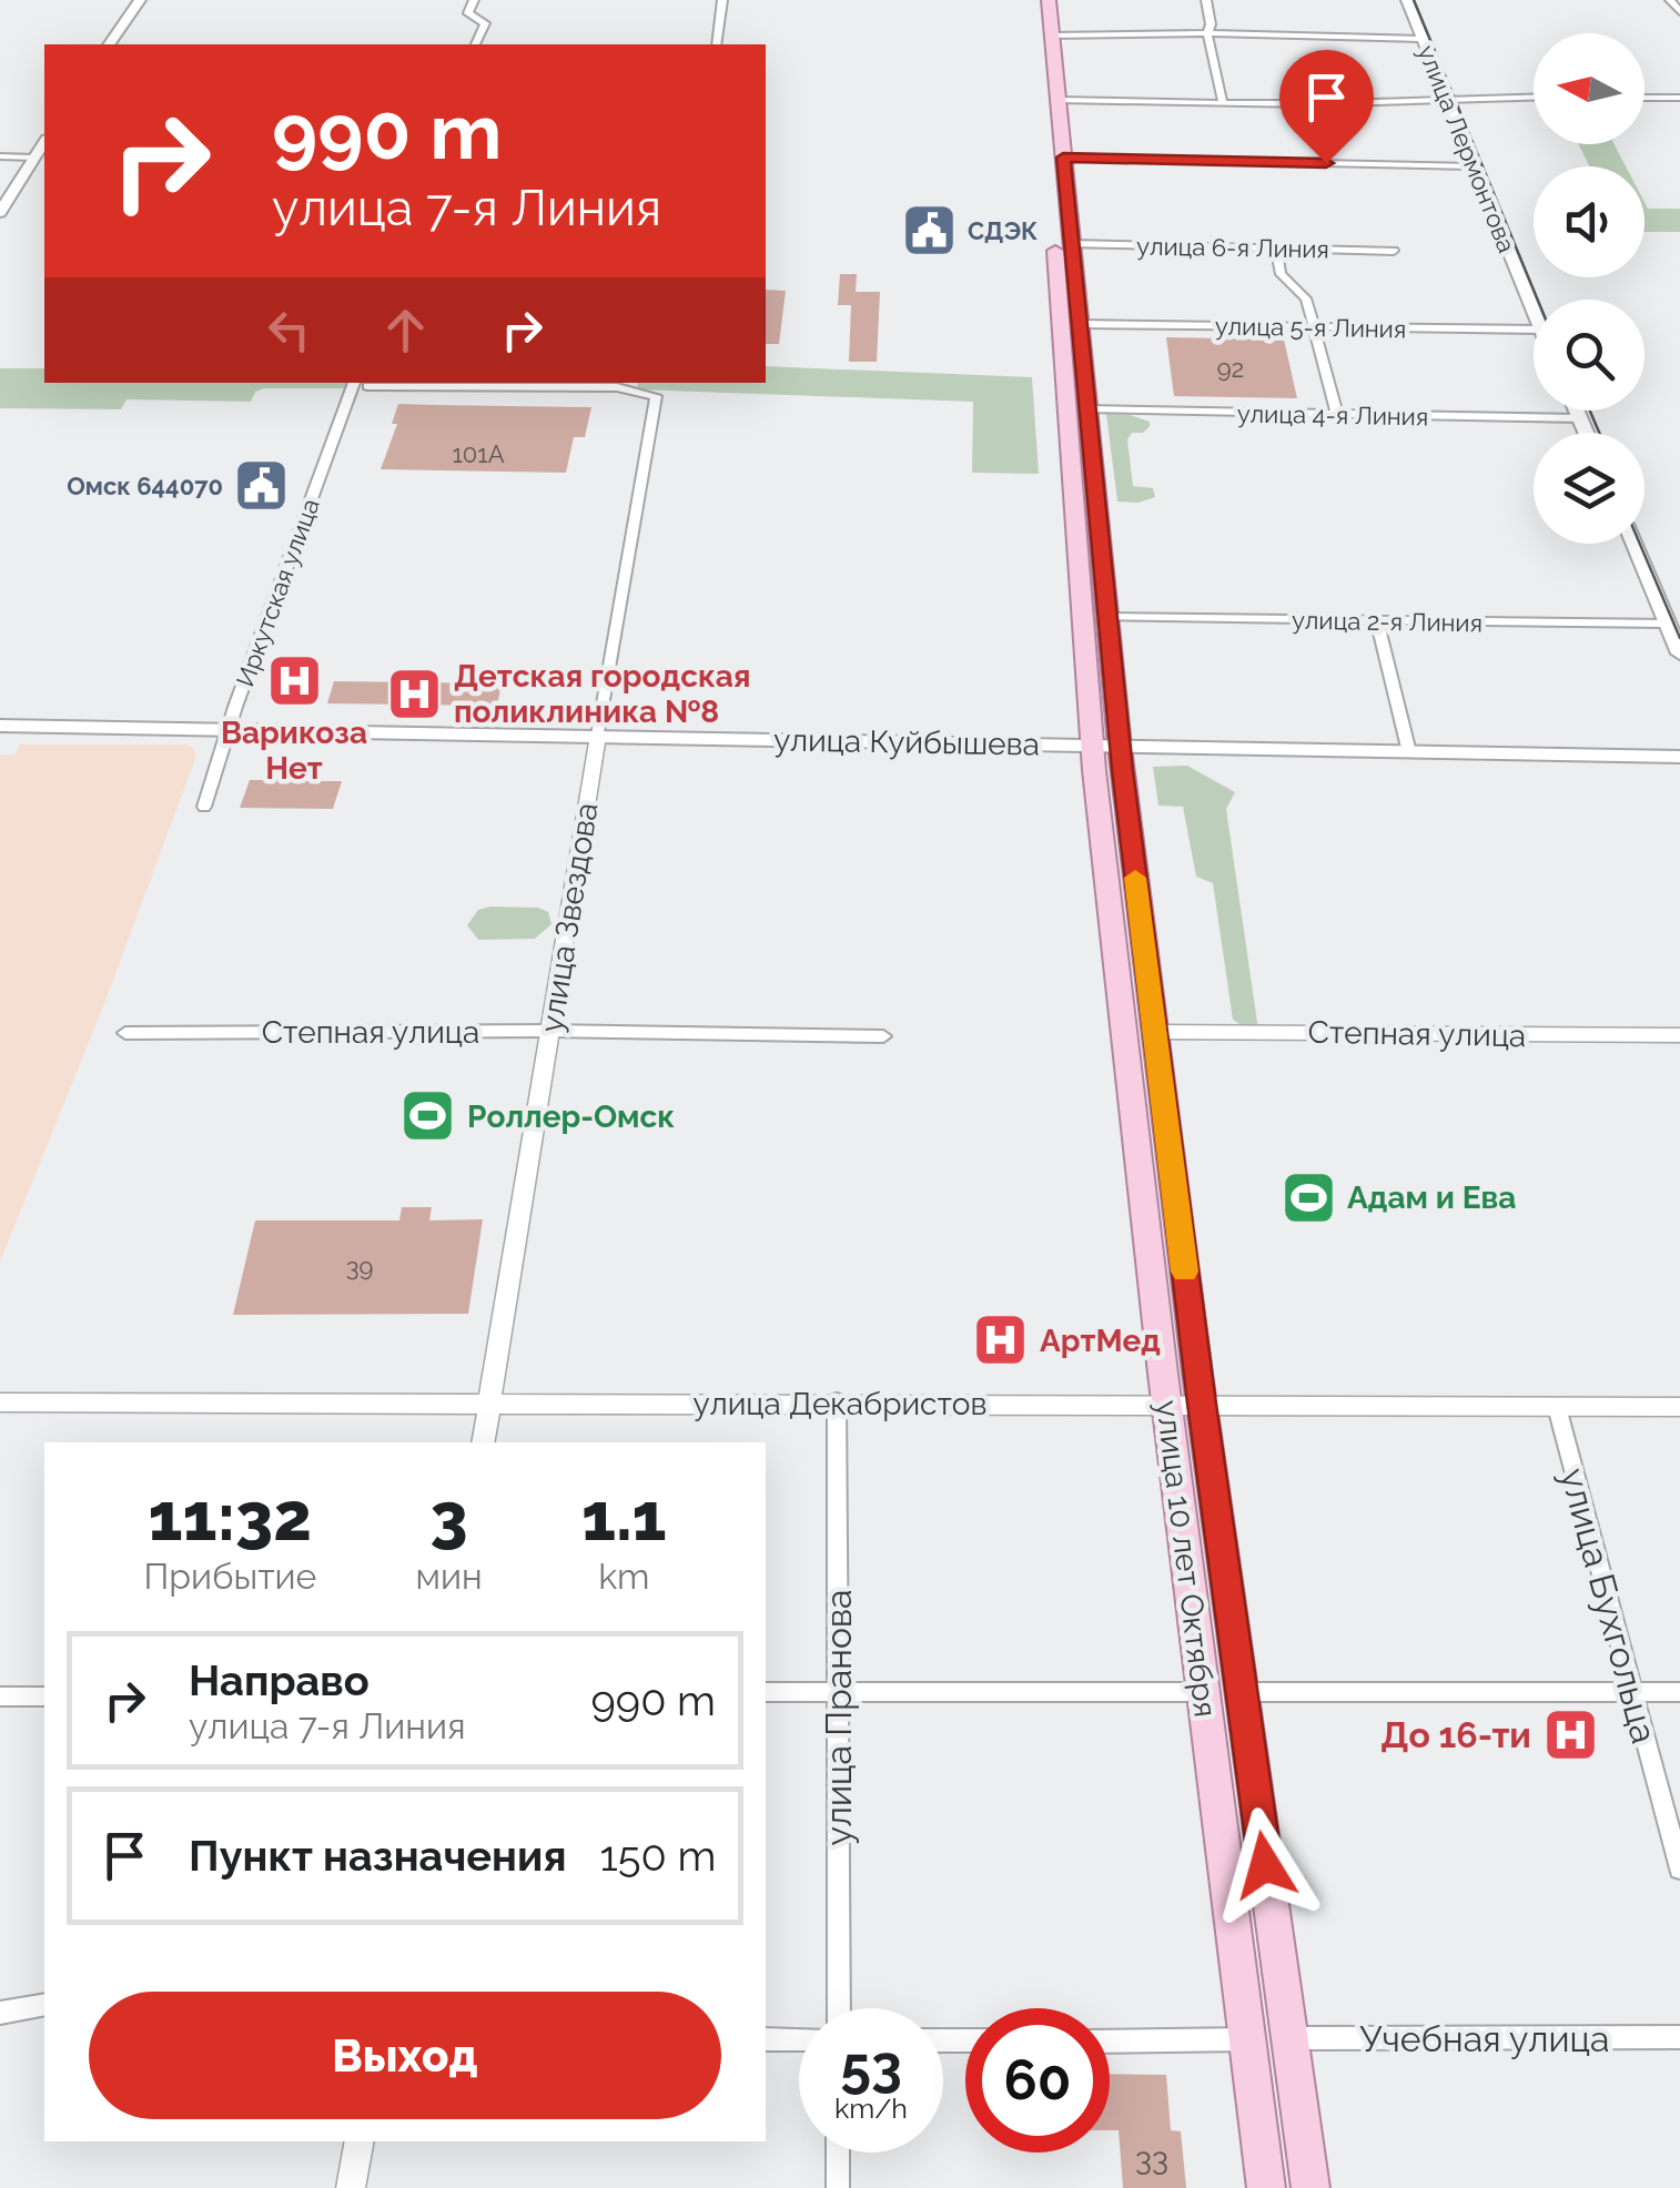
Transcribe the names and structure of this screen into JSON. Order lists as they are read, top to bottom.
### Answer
{
  "streets": {
    "main road": ["улица Лермонтова", "улица Куйбышева", "улица 10 лет Октября"],
    "street": [
      "улица 6-я Линия",
      "улица 5-я Линия",
      "улица 4-я Линия",
      "Иркутская улица",
      "улица 2-я Линия",
      "улица Звездова",
      "Степная улица",
      "улица Декабристов",
      "улица Бухгольца",
      "улица Пранова",
      "Учебная улица"
    ]
  },
  "crossings": [
    ["улица 6-я Линия", "улица 10 лет Октября"],
    ["улица 5-я Линия", "улица 10 лет Октября"],
    ["улица 4-я Линия", "улица 10 лет Октября"],
    ["Иркутская улица", "улица Куйбышева"],
    ["улица 2-я Линия", "улица 10 лет Октября"],
    ["улица Куйбышева", "улица Звездова"],
    ["улица Куйбышева", "улица 10 лет Октября"],
    ["улица Звездова", "Степная улица"],
    ["улица Звездова", "улица Декабристов"],
    ["Степная улица", "улица 10 лет Октября"],
    ["улица Декабристов", "улица 10 лет Октября"],
    ["улица Декабристов", "улица Бухгольца"],
    ["улица Декабристов", "улица Пранова"],
    ["улица 10 лет Октября", "Учебная улица"]
  ],
  "places": {
    "public building": ["СДЭК", "Омск 644070"],
    "hospital": [
      "Варикоза Нет",
      "Детская городская поликлиника №8",
      "АртМед",
      "До 16-ти"
    ],
    "sports": ["Роллер-Омск", "Адам и Ева"]
  },
  "house_numbers": [
    "92",
    "101А",
    "39",
    "33"
  ],
  "north": "left",
  "page": {
    "turn": ["990 m", "улица 7-я Линия"],
    "eta": [
      "11:32",
      "Прибытие",
      "3",
      "мин",
      "1.1",
      "km"
    ],
    "list": [
      {
        "name": "Направо",
        "note": "улица 7-я Линия",
        "value": "990 m"
      },
      {
        "name": "Пункт назначения",
        "value": "150 m"
      }
    ],
    "buttons": "Выход",
    "speed": "53 km/h",
    "limit": "60"
  }
}
